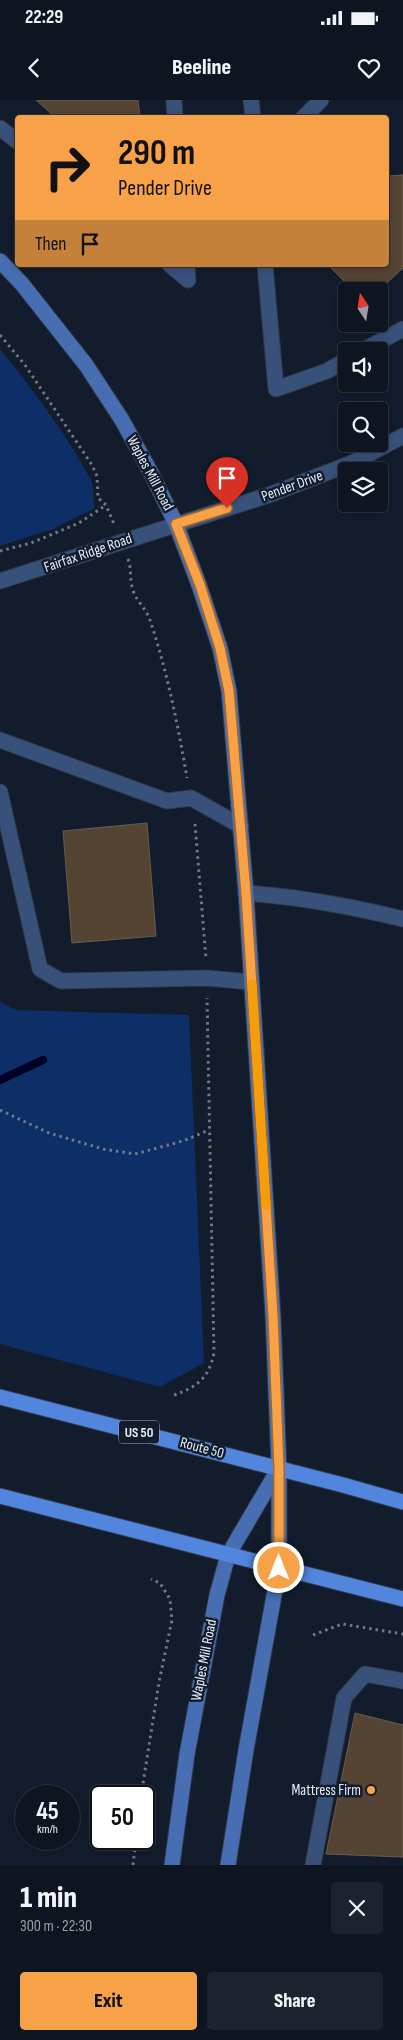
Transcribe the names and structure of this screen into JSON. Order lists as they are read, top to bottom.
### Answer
{
  "streets": {
    "main road": ["Waples Mill Road", "US 50", "Route 50"],
    "street": ["Pender Drive", "Fairfax Ridge Road"]
  },
  "crossings": [
    ["Waples Mill Road", "Pender Drive"],
    ["Waples Mill Road", "Fairfax Ridge Road"],
    ["Waples Mill Road", "Route 50"],
    ["Pender Drive", "Fairfax Ridge Road"]
  ],
  "places": ["Mattress Firm"],
  "north": "top",
  "page": {
    "status": "22:29",
    "header": "Beeline",
    "turn": ["290 m", "Pender Drive"],
    "then": "Then",
    "speed": "45 km/h",
    "limit": "50",
    "heading": ["1 min", "300 m · 22:30"],
    "buttons": ["Exit", "Share"]
  }
}
